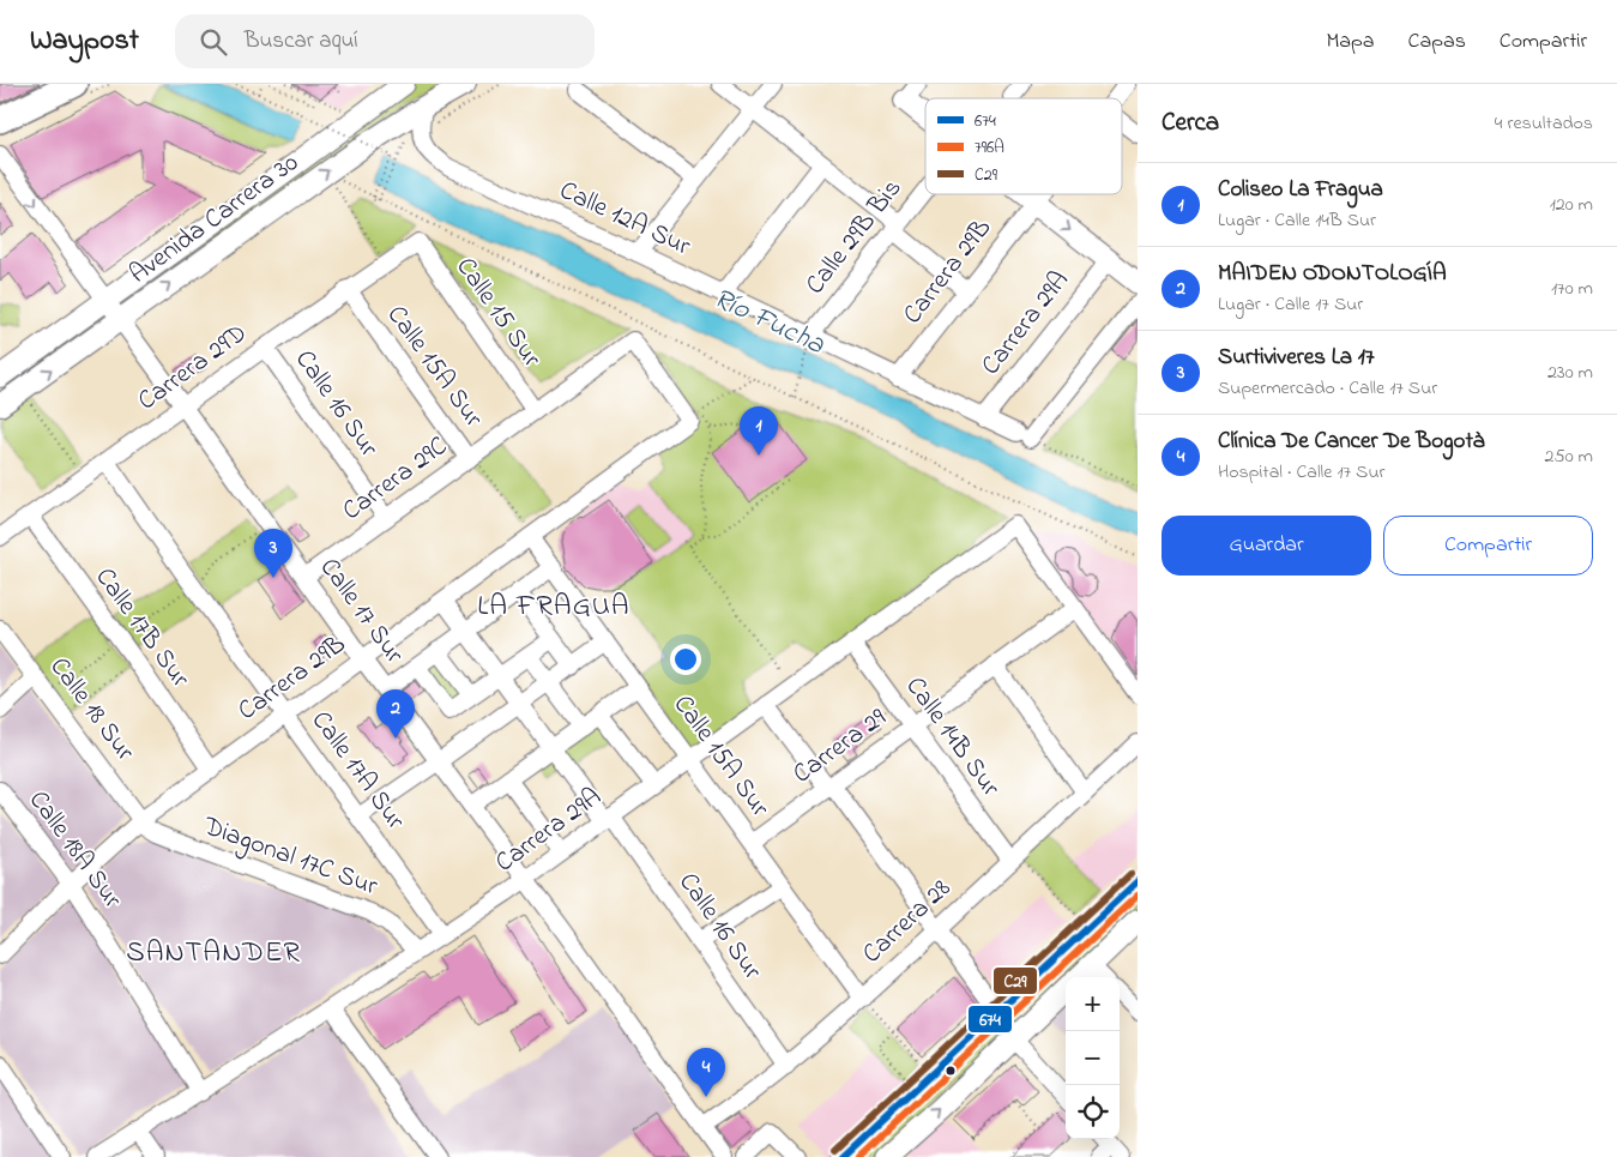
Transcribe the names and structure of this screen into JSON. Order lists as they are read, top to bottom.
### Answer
{
  "streets": {
    "main road": ["Avenida Carrera 30"],
    "street": [
      "Calle 12A Sur",
      "Calle 29B Bis",
      "Carrera 29B",
      "Calle 15 Sur",
      "Carrera 29A",
      "Calle 15A Sur",
      "Carrera 29D",
      "Calle 16 Sur",
      "Carrera 29C",
      "Calle 17 Sur",
      "Calle 17B Sur",
      "Calle 18 Sur",
      "Calle 14B Sur",
      "Carrera 29",
      "Calle 17A Sur",
      "Calle 18A Sur",
      "Diagonal 17C Sur",
      "Carrera 28"
    ]
  },
  "crossings": [
    ["Avenida Carrera 30", "Calle 12A Sur"],
    ["Avenida Carrera 30", "Calle 17 Sur"],
    ["Calle 12A Sur", "Calle 29B Bis"],
    ["Calle 12A Sur", "Carrera 29B"],
    ["Calle 12A Sur", "Carrera 29A"],
    ["Carrera 29B", "Calle 15A Sur"],
    ["Carrera 29B", "Calle 16 Sur"],
    ["Carrera 29B", "Carrera 29C"],
    ["Carrera 29B", "Calle 17 Sur"],
    ["Carrera 29B", "Calle 17B Sur"],
    ["Carrera 29B", "Calle 18 Sur"],
    ["Carrera 29B", "Calle 17A Sur"],
    ["Carrera 29B", "Calle 18A Sur"],
    ["Carrera 29B", "Diagonal 17C Sur"],
    ["Calle 15 Sur", "Carrera 29D"],
    ["Calle 15 Sur", "Carrera 29C"],
    ["Carrera 29A", "Calle 15A Sur"],
    ["Carrera 29A", "Calle 16 Sur"],
    ["Carrera 29A", "Calle 17 Sur"],
    ["Carrera 29A", "Calle 14B Sur"],
    ["Carrera 29A", "Carrera 29"],
    ["Carrera 29A", "Calle 17A Sur"],
    ["Carrera 29A", "Calle 18A Sur"],
    ["Carrera 29A", "Diagonal 17C Sur"],
    ["Calle 15A Sur", "Carrera 29D"],
    ["Calle 15A Sur", "Carrera 29C"],
    ["Calle 15A Sur", "Carrera 29"],
    ["Calle 15A Sur", "Carrera 28"],
    ["Carrera 29D", "Calle 16 Sur"],
    ["Carrera 29D", "Calle 17 Sur"],
    ["Carrera 29D", "Calle 17B Sur"],
    ["Carrera 29D", "Calle 17A Sur"],
    ["Calle 16 Sur", "Carrera 29C"],
    ["Calle 16 Sur", "Carrera 28"],
    ["Carrera 29C", "Calle 17 Sur"],
    ["Calle 17 Sur", "Carrera 28"],
    ["Calle 18 Sur", "Diagonal 17C Sur"],
    ["Calle 14B Sur", "Carrera 29"],
    ["Calle 14B Sur", "Carrera 28"]
  ],
  "districts": ["LA FRAGUA", "SANTANDER"],
  "water": ["Río Fucha"],
  "lines": ["transit line C29", "transit line 674", "transit line 796A"],
  "legend": ["674", "796A", "C29"],
  "page": {
    "header": "Waypost",
    "search": "Buscar aquí",
    "nav": ["Mapa", "Capas", "Compartir"],
    "heading": ["Cerca", "4 resultados"],
    "list": [
      {
        "mark": "1",
        "name": "Coliseo La Fragua",
        "note": "Lugar · Calle 14B Sur",
        "value": "120 m"
      },
      {
        "mark": "2",
        "name": "MAIDEN ODONTOLOGÍA",
        "note": "Lugar · Calle 17 Sur",
        "value": "170 m"
      },
      {
        "mark": "3",
        "name": "Surtiviveres La 17",
        "note": "Supermercado · Calle 17 Sur",
        "value": "230 m"
      },
      {
        "mark": "4",
        "name": "Clínica De Cancer De Bogotà",
        "note": "Hospital · Calle 17 Sur",
        "value": "250 m"
      }
    ],
    "pins": [
      "1",
      "3",
      "2",
      "4"
    ],
    "buttons": ["Guardar", "Compartir"],
    "map_buttons": ["+", "−"]
  }
}
